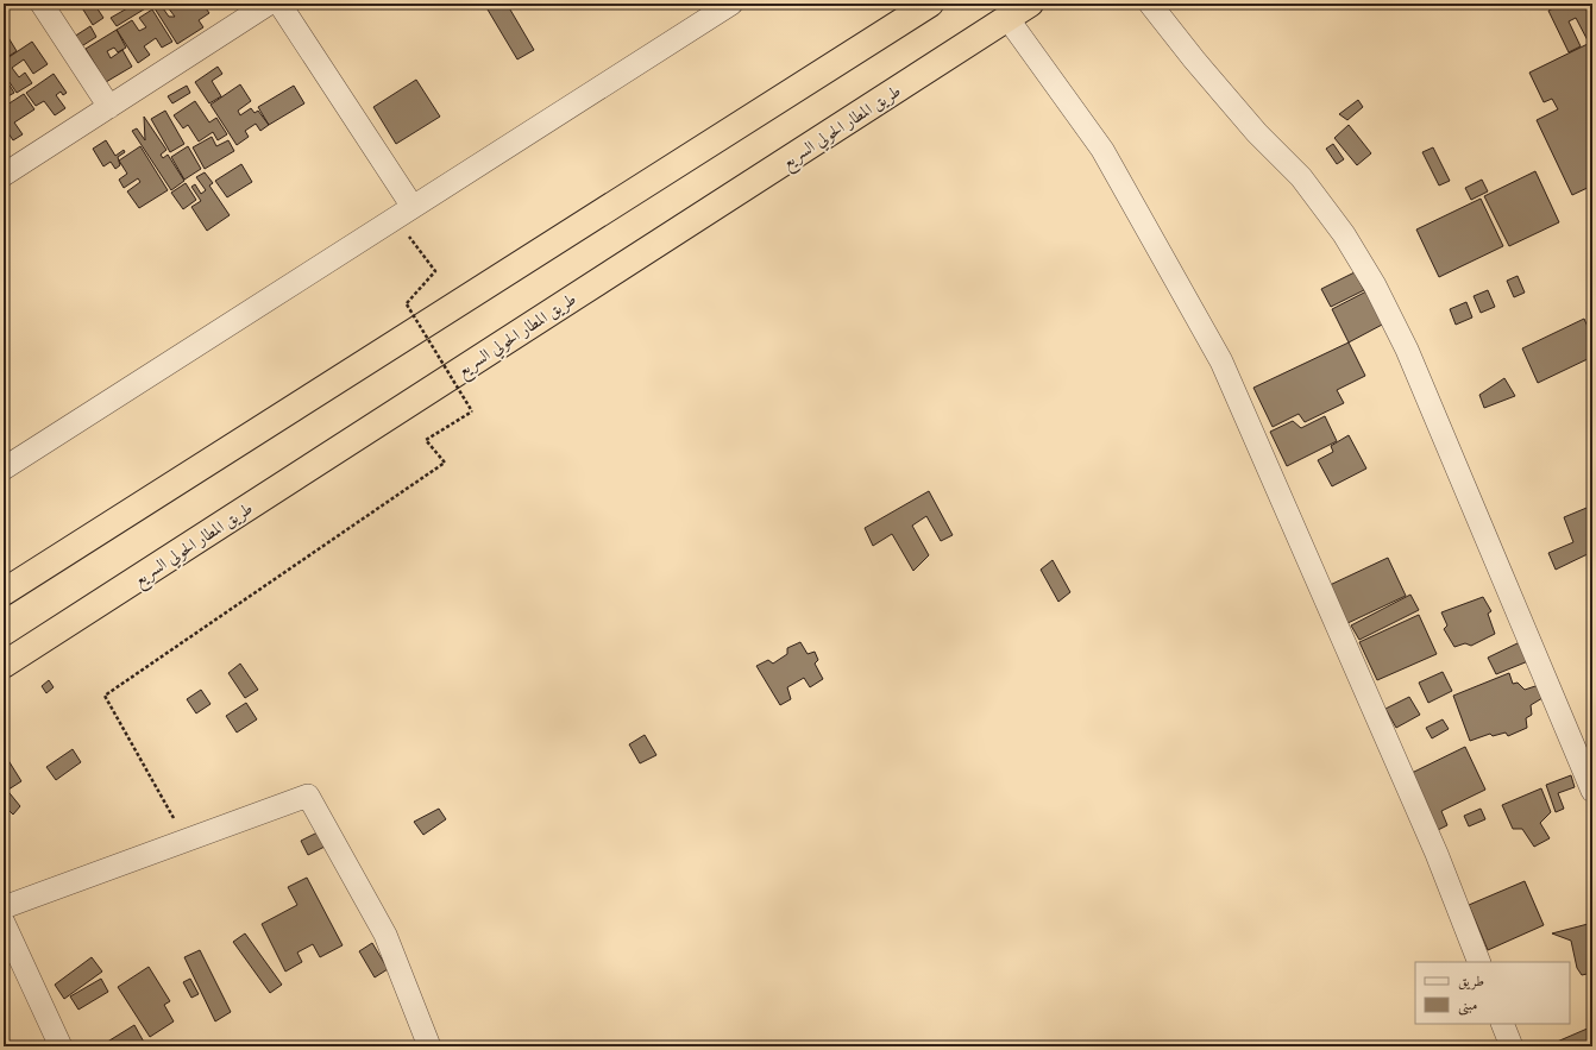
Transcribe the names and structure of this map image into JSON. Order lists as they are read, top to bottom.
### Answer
{
  "streets": {
    "highway": ["طريق المطار الحولي السريع"]
  },
  "legend": ["طريق", "مبنى"]
}
